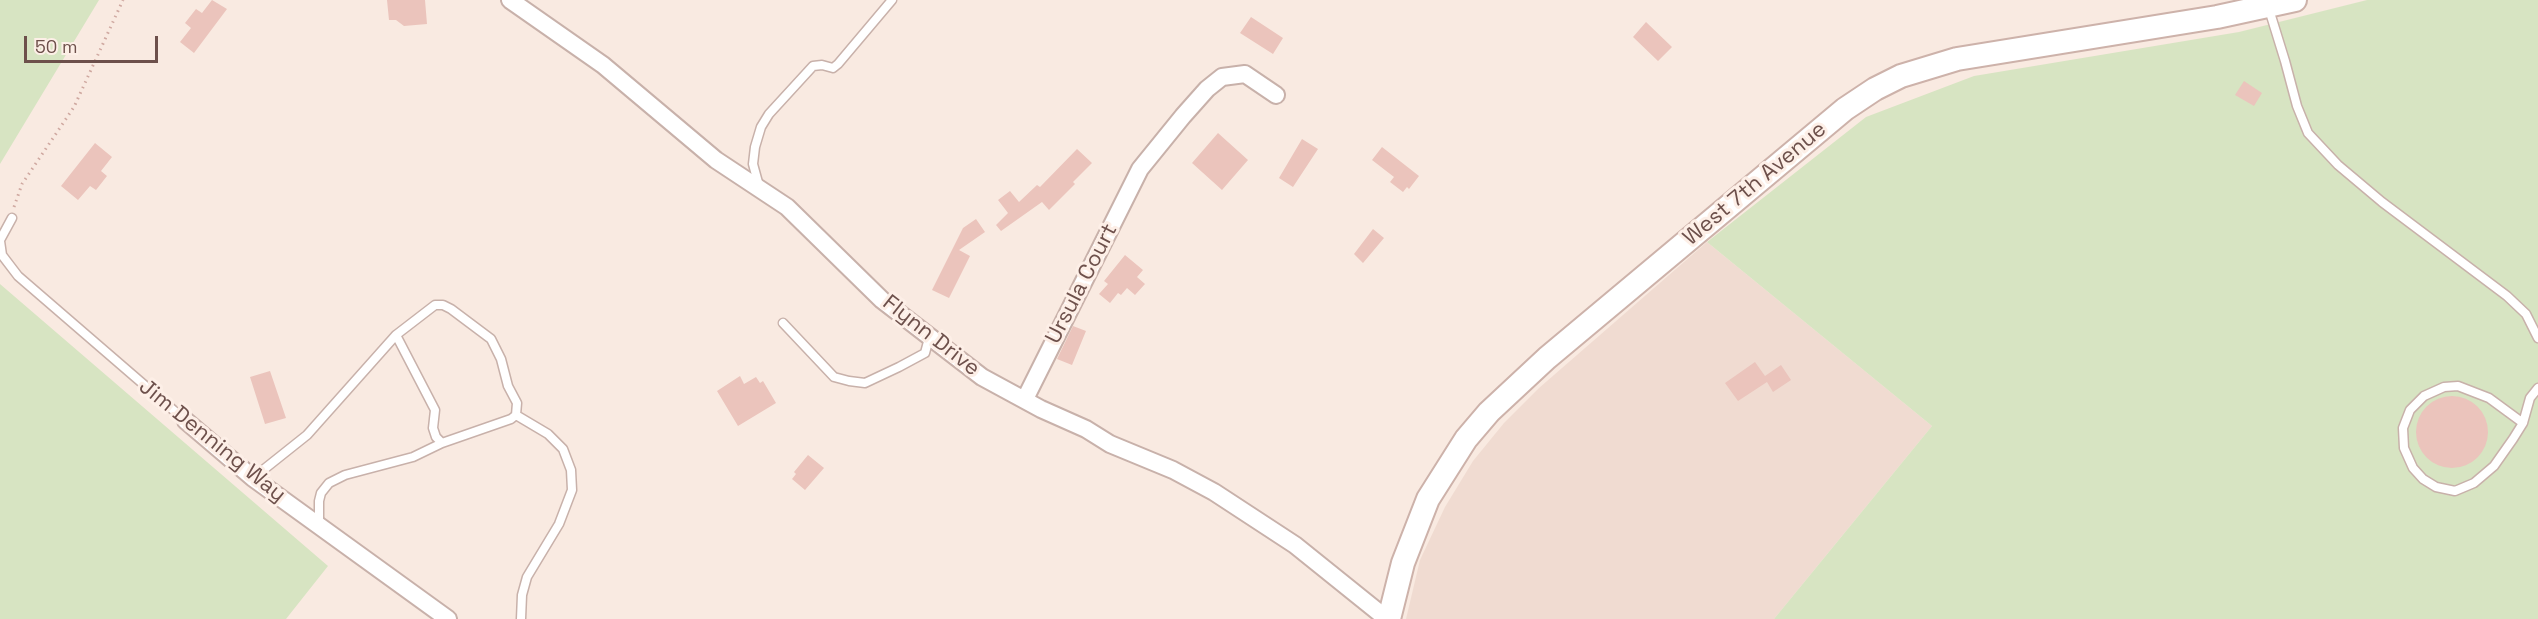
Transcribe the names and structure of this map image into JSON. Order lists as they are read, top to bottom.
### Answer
{
  "streets": {
    "main road": ["West 7th Avenue"],
    "street": ["Ursula Court", "Flynn Drive", "Jim Denning Way"]
  },
  "crossings": [
    ["West 7th Avenue", "Flynn Drive"],
    ["Ursula Court", "Flynn Drive"]
  ],
  "scale_bar": "50 m"
}
